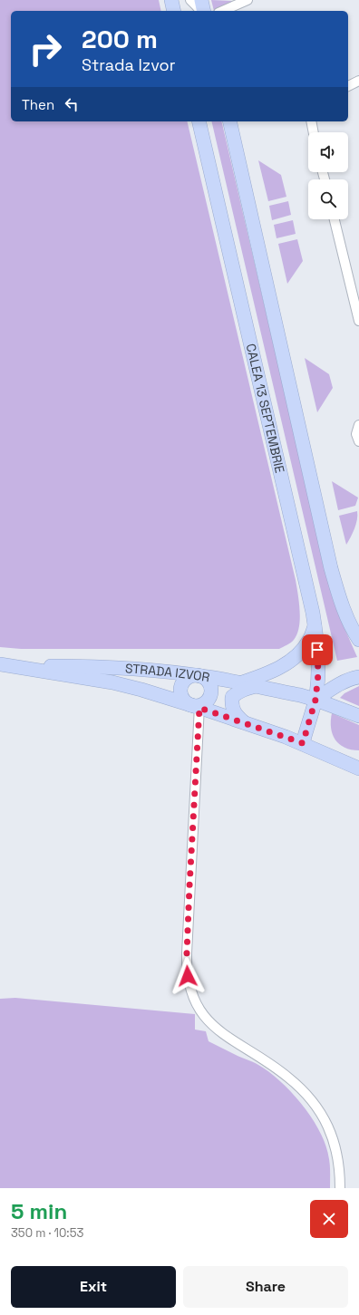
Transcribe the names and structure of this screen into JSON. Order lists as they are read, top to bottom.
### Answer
{
  "streets": {
    "main road": ["CALEA 13 SEPTEMBRIE", "STRADA IZVOR"]
  },
  "crossings": [
    ["CALEA 13 SEPTEMBRIE", "STRADA IZVOR"]
  ],
  "page": {
    "turn": ["200 m", "Strada Izvor"],
    "then": "Then",
    "heading": ["5 min", "350 m · 10:53"],
    "buttons": ["Exit", "Share"]
  }
}
